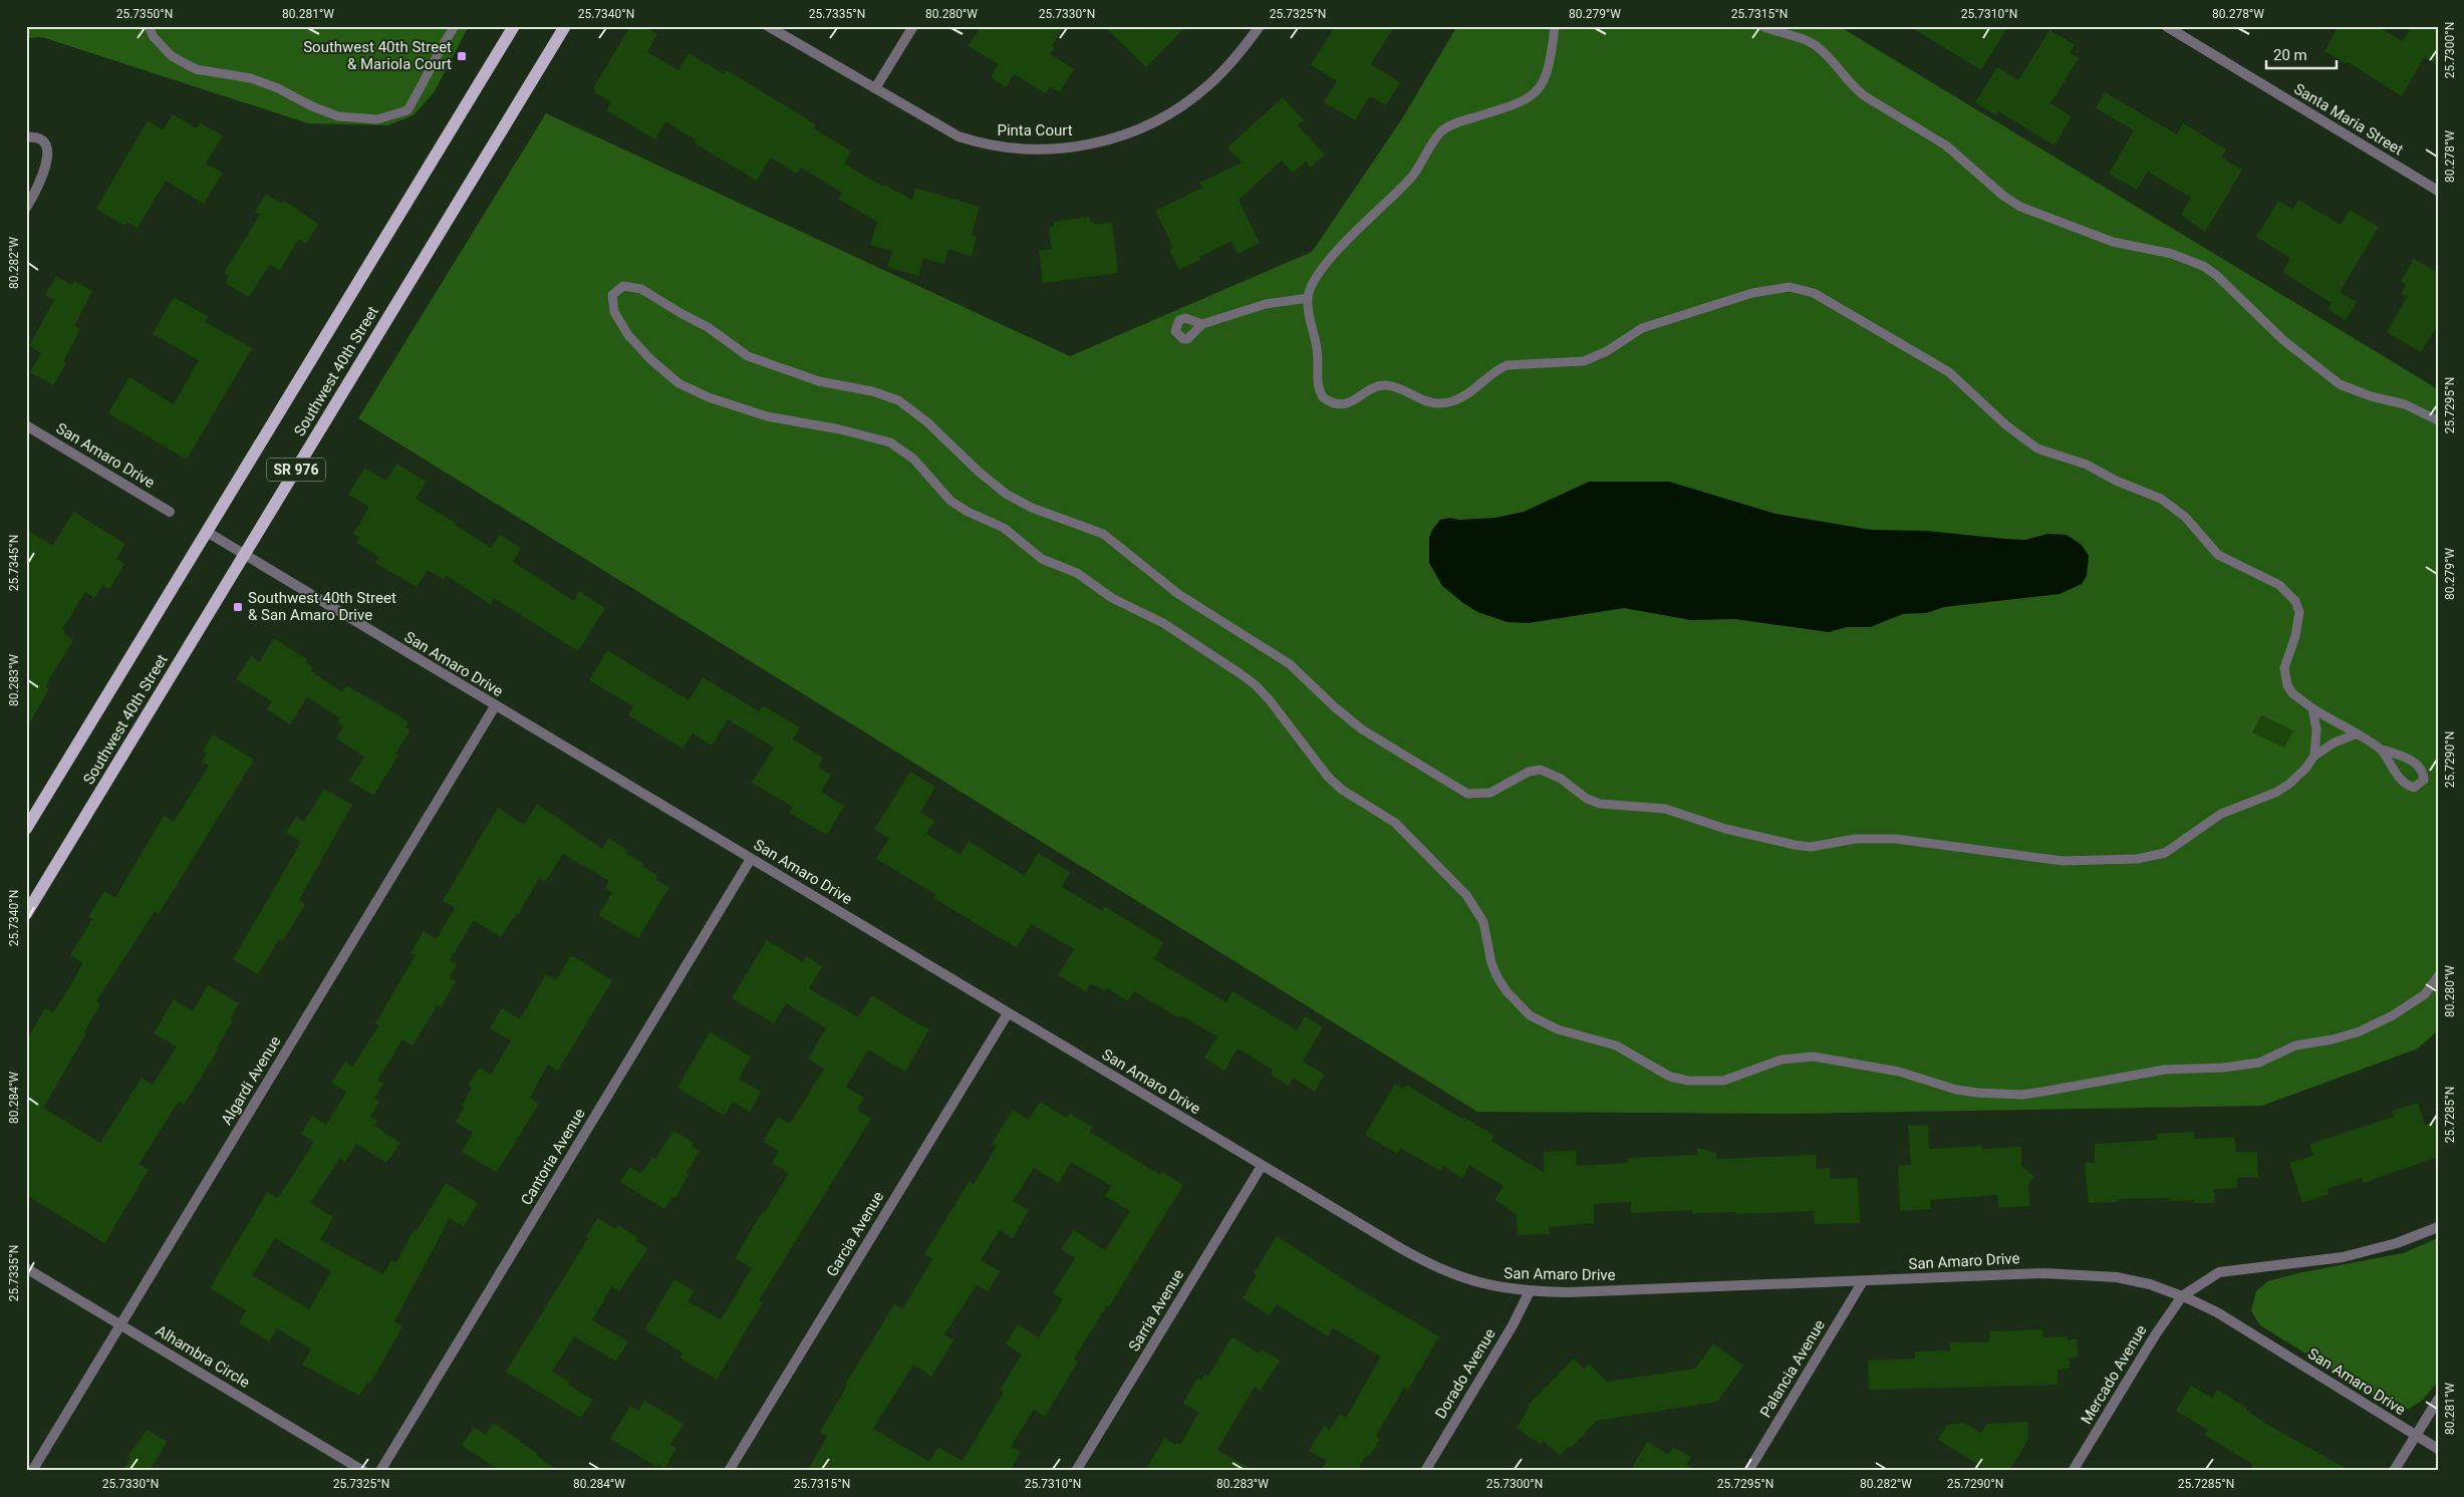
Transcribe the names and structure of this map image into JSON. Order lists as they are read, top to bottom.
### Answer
{
  "streets": {
    "main road": ["Southwest 40th Street", "SR 976"],
    "street": [
      "Santa Maria Street",
      "Pinta Court",
      "San Amaro Drive",
      "Algardi Avenue",
      "Cantoria Avenue",
      "Garcia Avenue",
      "Sarria Avenue",
      "Alhambra Circle",
      "Palancia Avenue",
      "Dorado Avenue",
      "Mercado Avenue"
    ]
  },
  "crossings": [
    ["Southwest 40th Street", "San Amaro Drive"],
    ["San Amaro Drive", "Algardi Avenue"],
    ["San Amaro Drive", "Cantoria Avenue"],
    ["San Amaro Drive", "Garcia Avenue"],
    ["San Amaro Drive", "Sarria Avenue"],
    ["San Amaro Drive", "Palancia Avenue"],
    ["San Amaro Drive", "Dorado Avenue"],
    ["San Amaro Drive", "Mercado Avenue"],
    ["Algardi Avenue", "Alhambra Circle"]
  ],
  "places": {
    "transit": ["Southwest 40th Street & Mariola Court", "Southwest 40th Street & San Amaro Drive"]
  },
  "scale_bar": "20 m",
  "coordinates": [
    "25.7350°N",
    "80.281°W",
    "25.7340°N",
    "25.7335°N",
    "80.280°W",
    "25.7330°N",
    "25.7325°N",
    "80.279°W",
    "25.7315°N",
    "25.7310°N",
    "80.278°W",
    "25.7300°N",
    "80.282°W",
    "25.7295°N",
    "25.7345°N",
    "80.283°W",
    "25.7290°N",
    "80.284°W",
    "25.7285°N"
  ]
}
